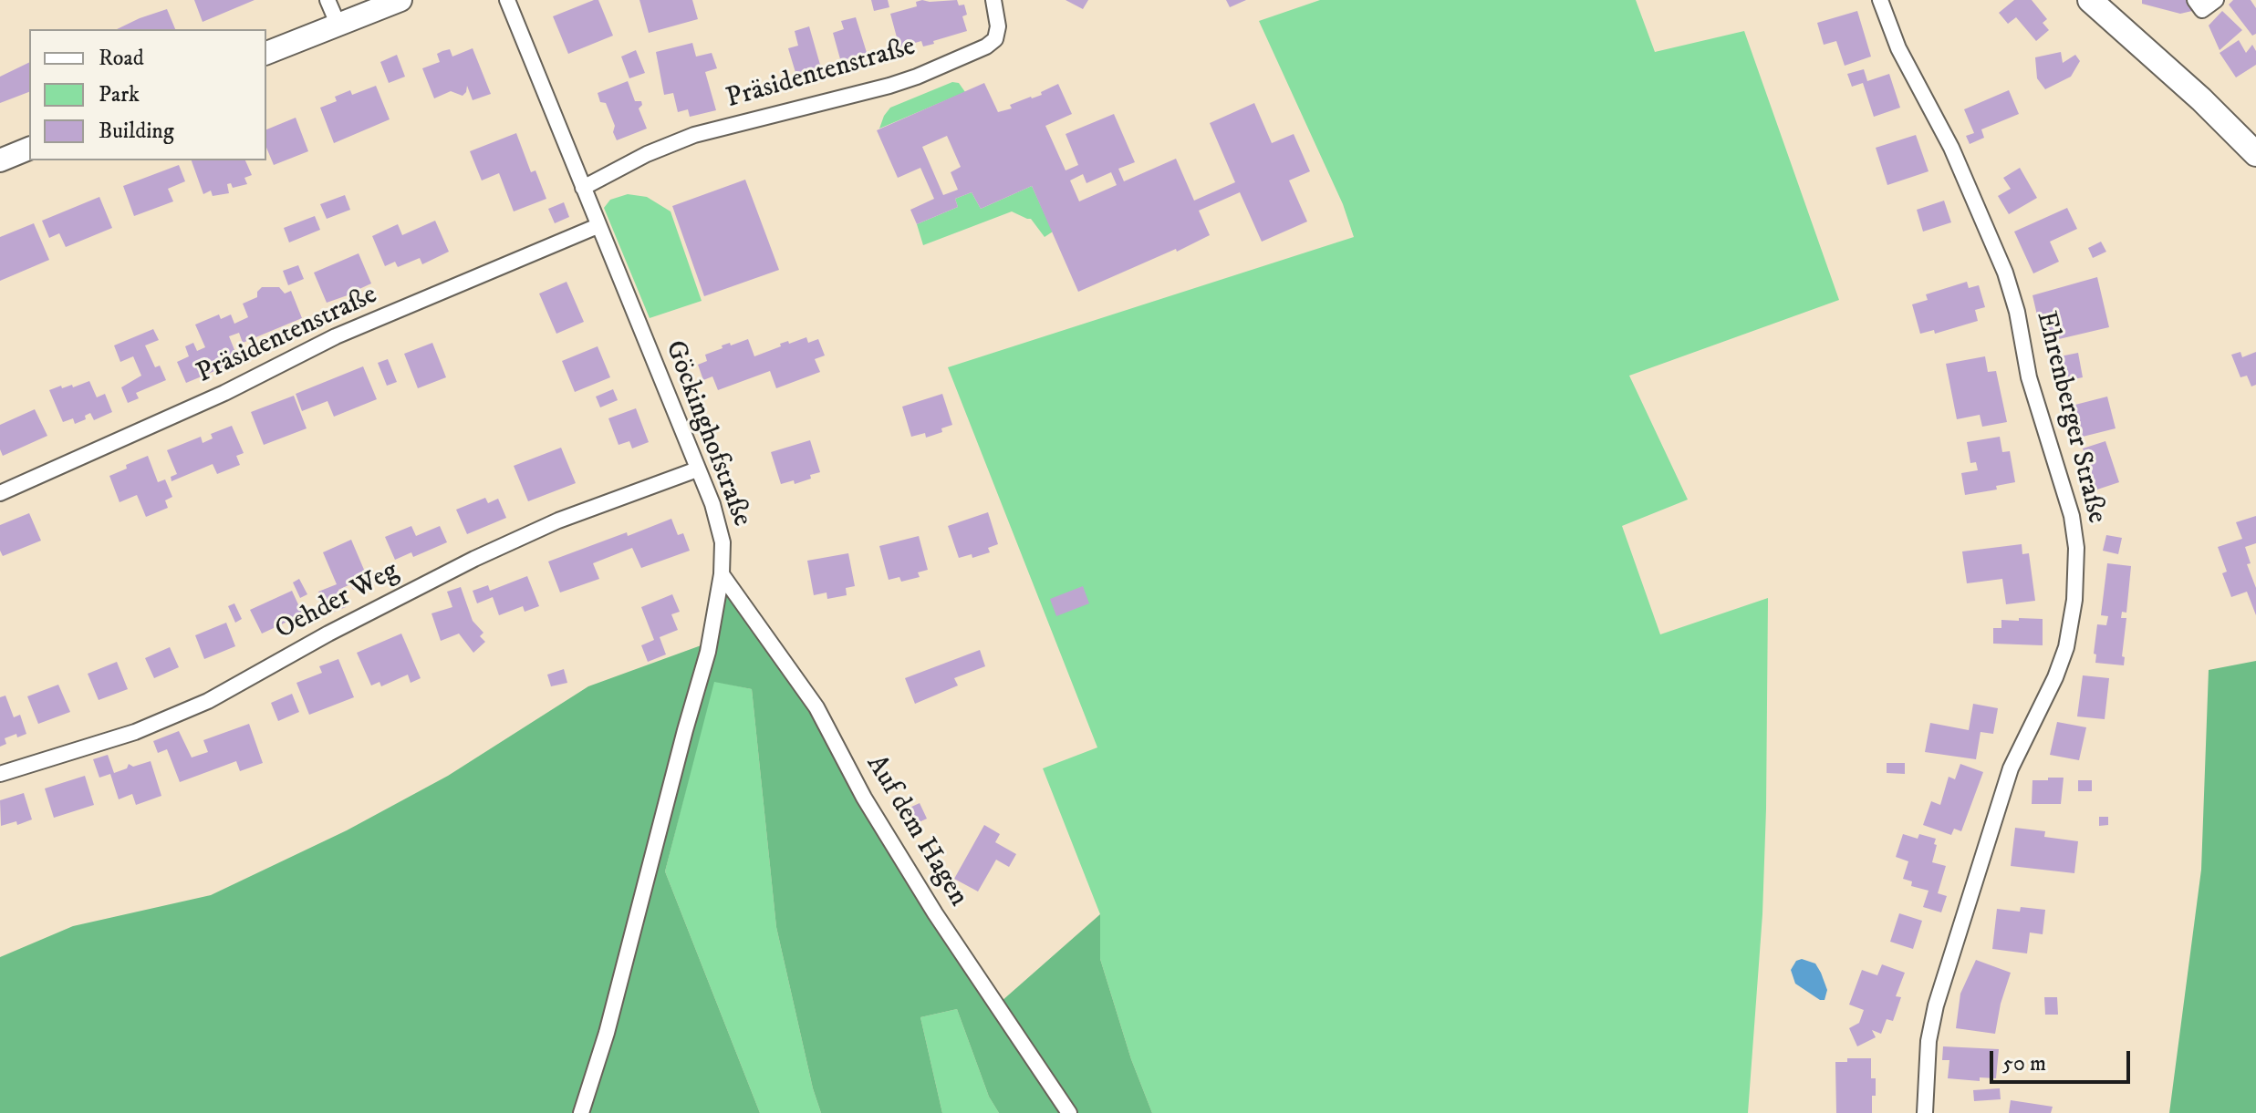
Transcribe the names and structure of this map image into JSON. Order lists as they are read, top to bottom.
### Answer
{
  "streets": {
    "street": [
      "Präsidentenstraße",
      "Ehrenberger Straße",
      "Göckinghofstraße",
      "Oehder Weg",
      "Auf dem Hagen"
    ]
  },
  "crossings": [
    ["Präsidentenstraße", "Göckinghofstraße"],
    ["Göckinghofstraße", "Oehder Weg"],
    ["Göckinghofstraße", "Auf dem Hagen"]
  ],
  "legend": ["Road", "Park", "Building"],
  "scale_bar": "50 m"
}
